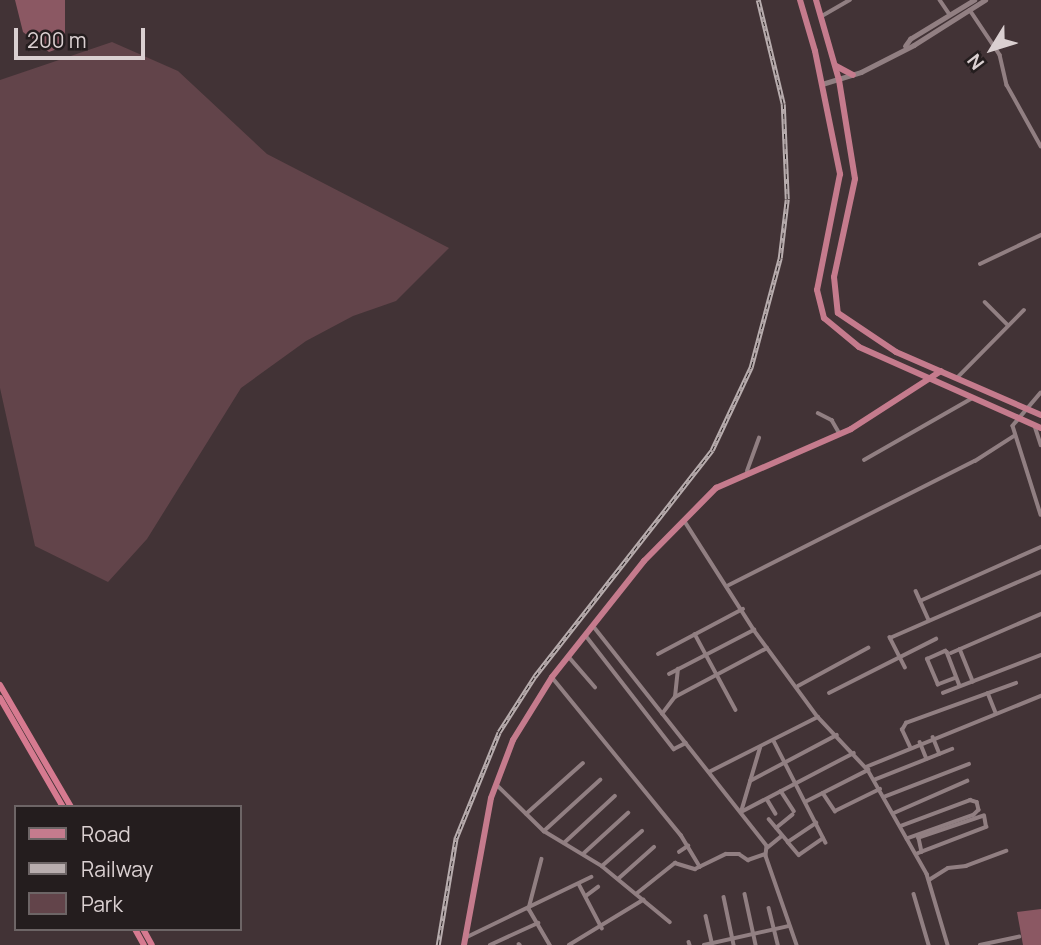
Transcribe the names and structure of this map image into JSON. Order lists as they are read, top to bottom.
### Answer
{
  "legend": ["Road", "Railway", "Park"],
  "scale_bar": "200 m",
  "north": "bottom left"
}
